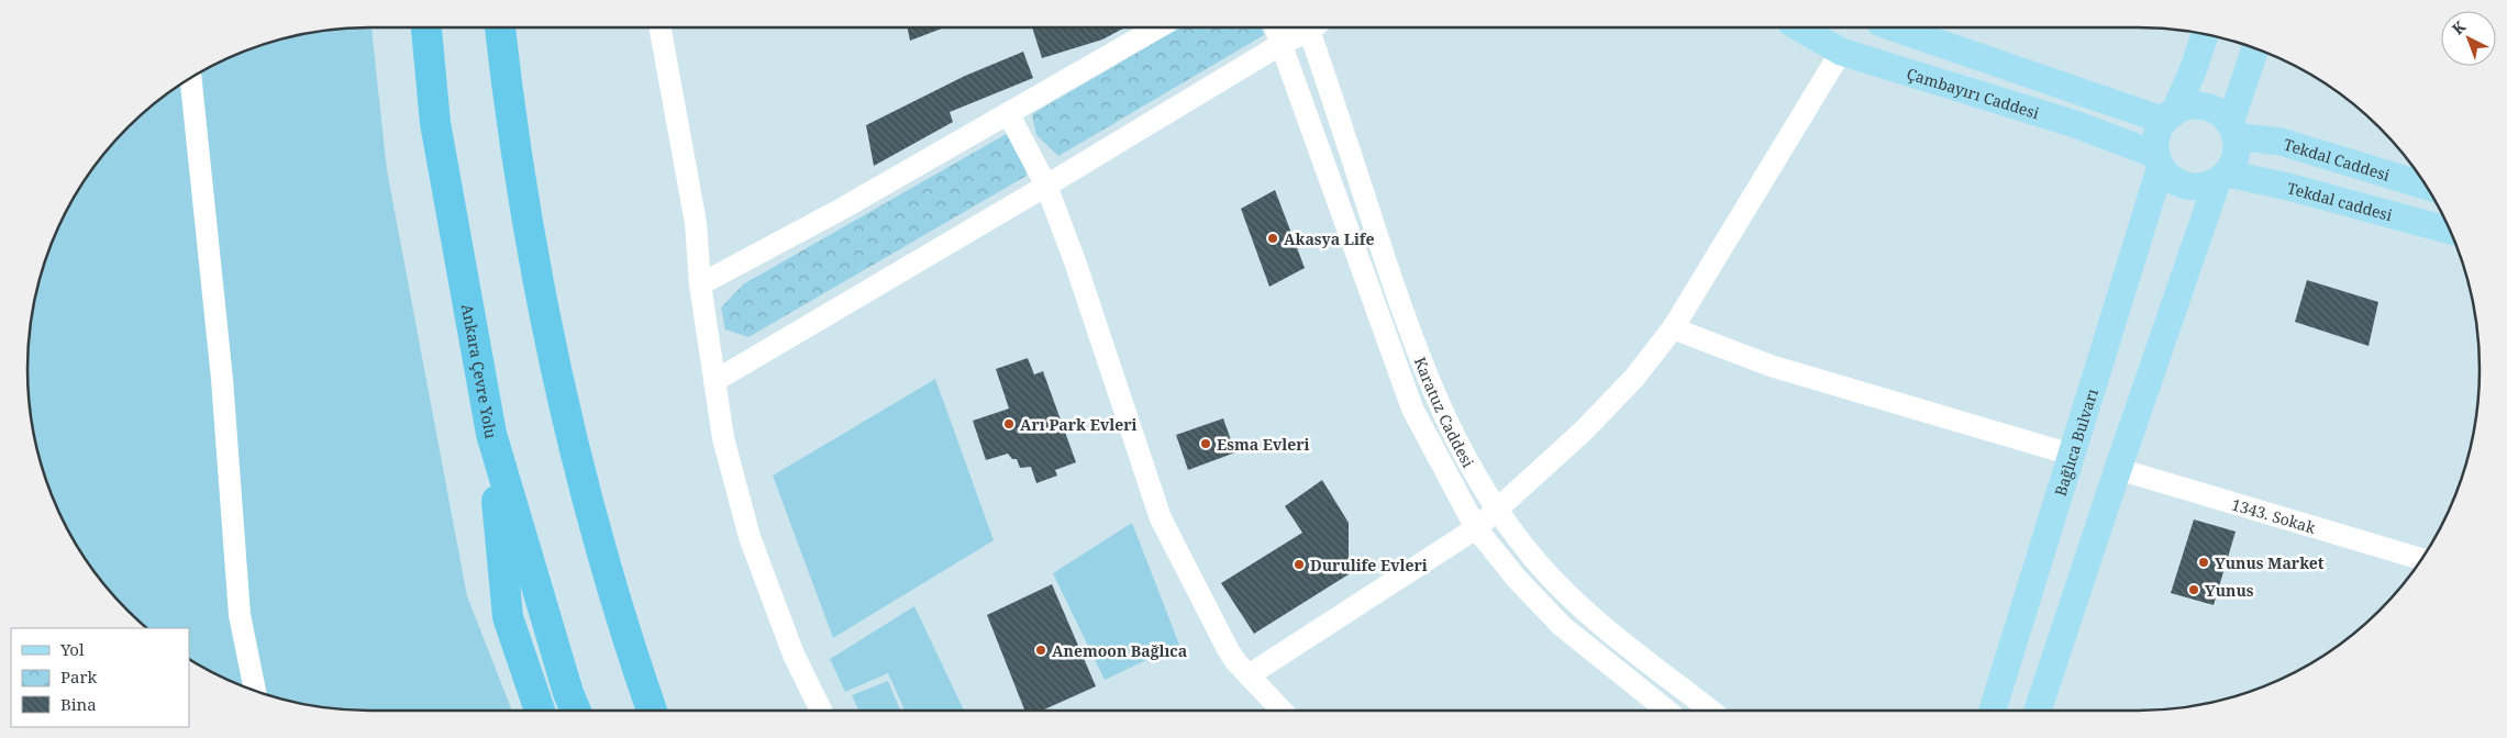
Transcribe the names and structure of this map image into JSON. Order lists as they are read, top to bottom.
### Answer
{
  "streets": {
    "highway": ["Ankara Çevre Yolu"],
    "main road": [
      "Çambayırı Caddesi",
      "Tekdal Caddesi",
      "Tekdal caddesi",
      "Bağlıca Bulvarı"
    ],
    "street": ["Karatuz Caddesi", "1343. Sokak"]
  },
  "crossings": [
    ["Çambayırı Caddesi", "Tekdal Caddesi"],
    ["Çambayırı Caddesi", "Tekdal caddesi"],
    ["Çambayırı Caddesi", "Bağlıca Bulvarı"],
    ["Tekdal Caddesi", "Tekdal caddesi"],
    ["Tekdal Caddesi", "Bağlıca Bulvarı"],
    ["Tekdal caddesi", "Bağlıca Bulvarı"]
  ],
  "places": [
    "Akasya Life",
    "Arı Park Evleri",
    "Esma Evleri",
    "Yunus Market",
    "Durulife Evleri",
    "Yunus",
    "Anemoon Bağlıca"
  ],
  "legend": ["Yol", "Park", "Bina"],
  "north": "top left"
}
